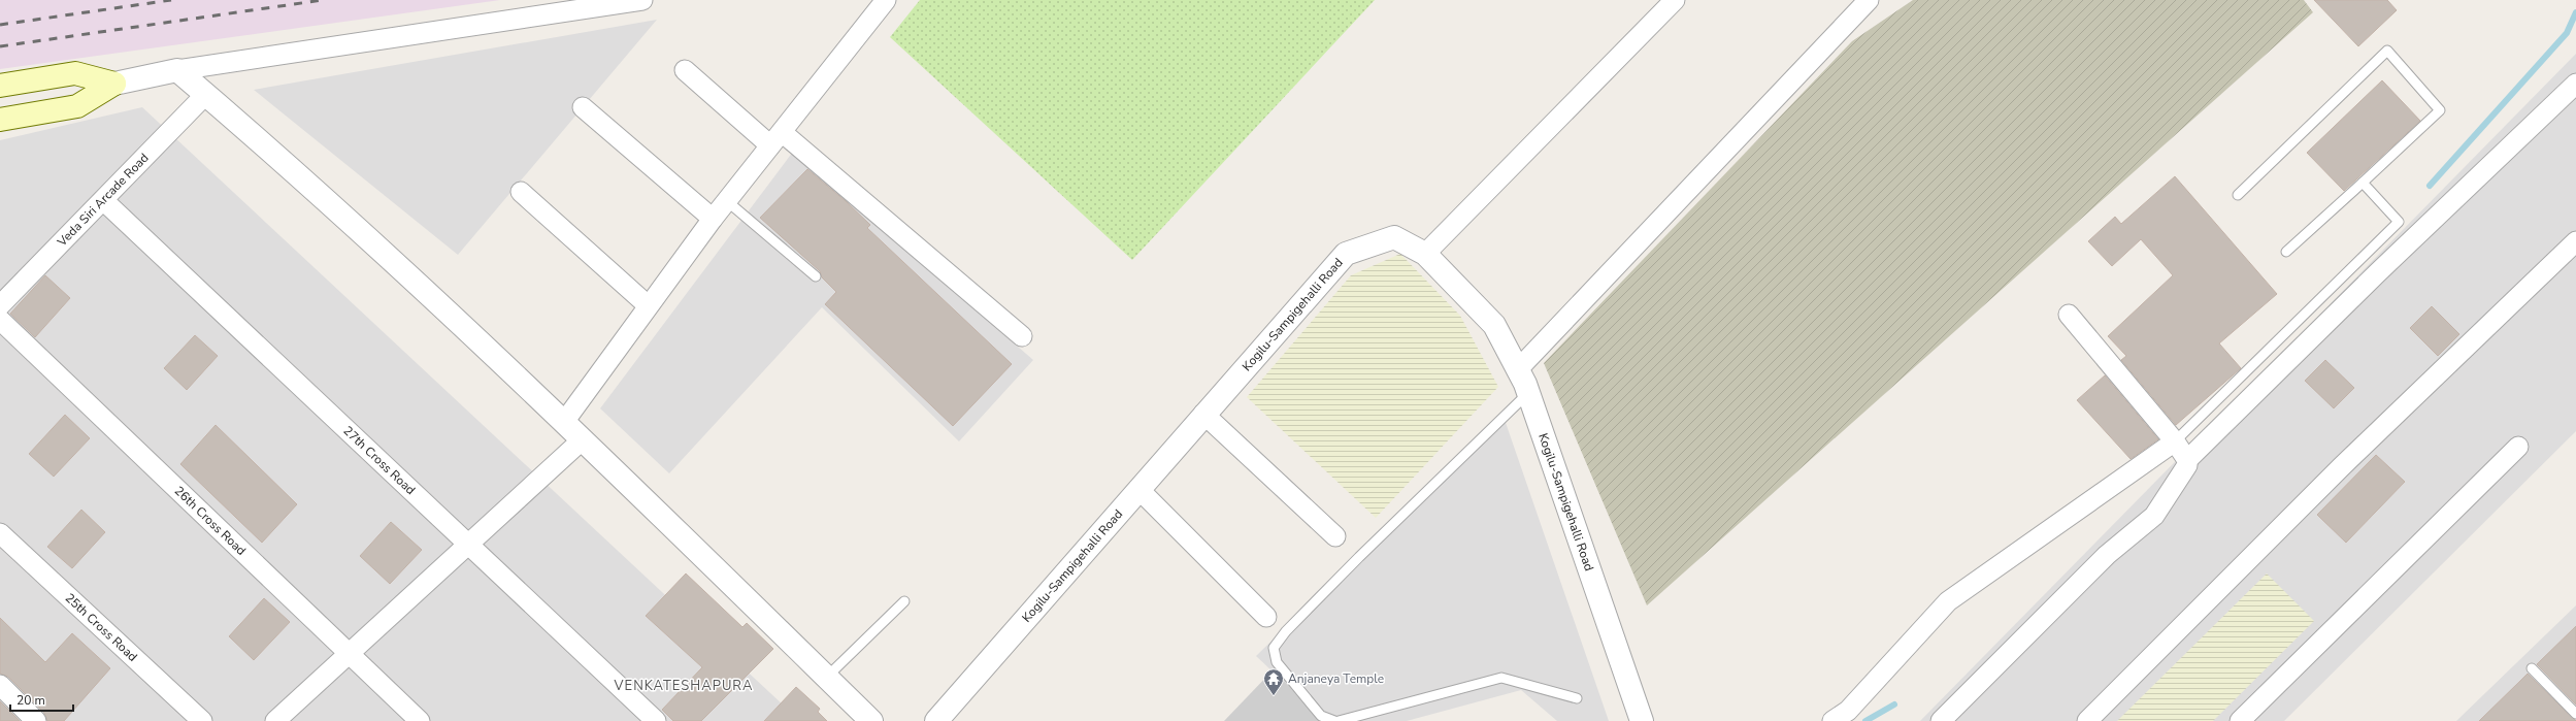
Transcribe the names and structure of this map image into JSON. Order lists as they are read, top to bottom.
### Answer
{
  "streets": {
    "street": [
      "Veda Siri Arcade Road",
      "Kogilu-Sampigehalli Road",
      "27th Cross Road",
      "26th Cross Road",
      "25th Cross Road"
    ]
  },
  "crossings": [
    ["Veda Siri Arcade Road", "27th Cross Road"]
  ],
  "districts": ["VENKATESHAPURA"],
  "places": {
    "temple": ["Anjaneya Temple"]
  },
  "scale_bar": "20 m"
}
